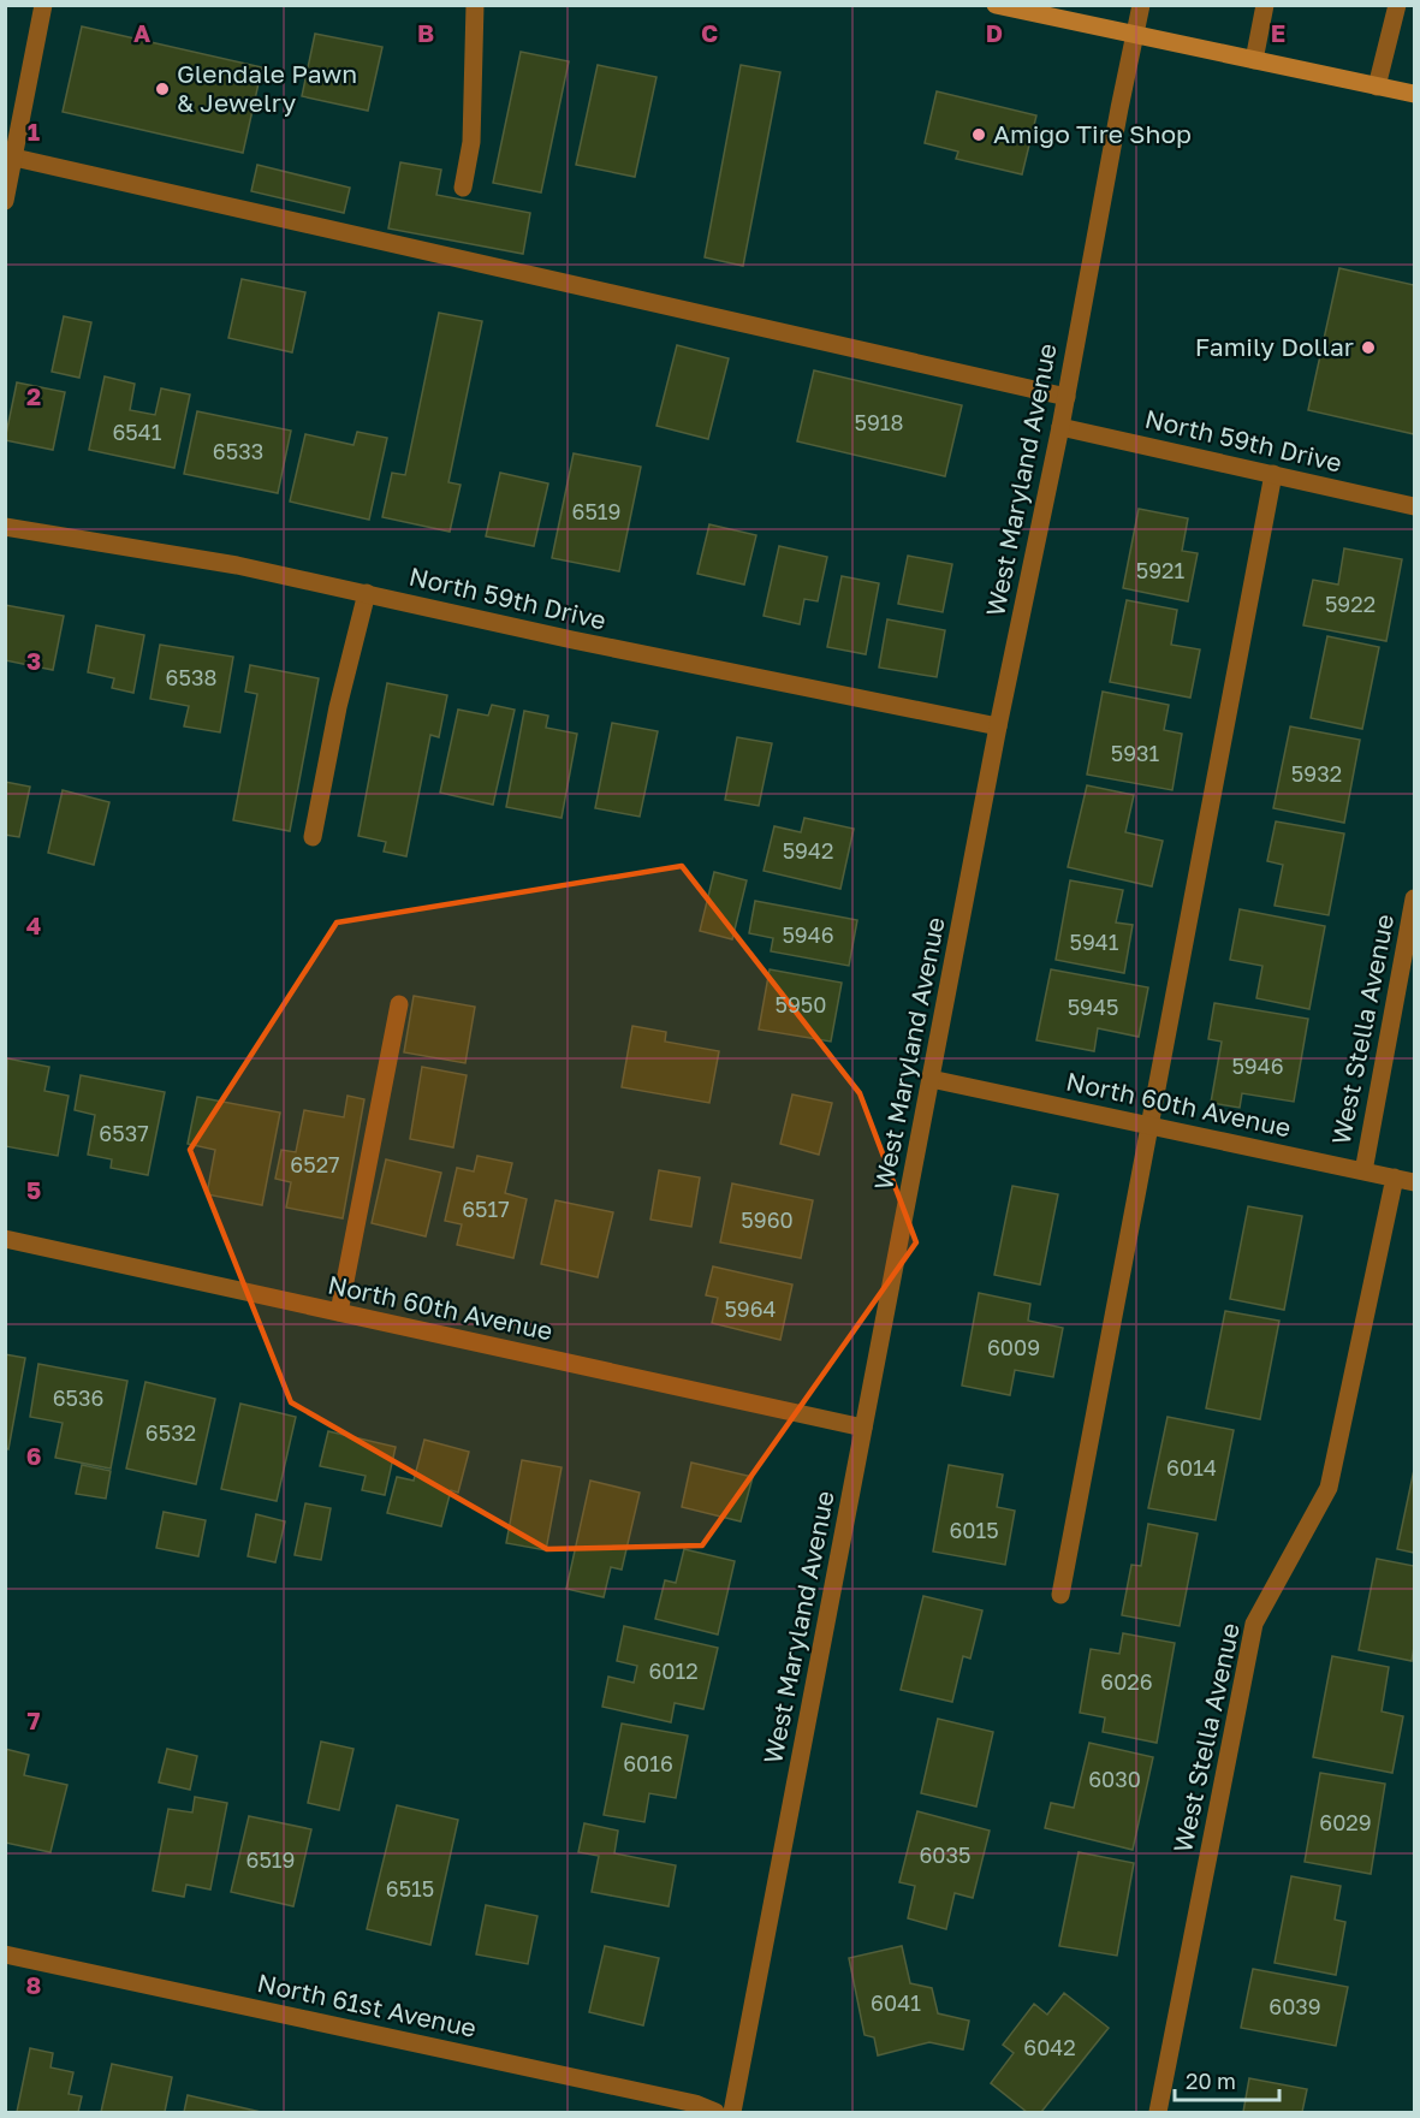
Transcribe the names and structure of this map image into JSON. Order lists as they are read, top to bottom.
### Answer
{
  "streets": {
    "street": [
      "North 59th Drive",
      "West Maryland Avenue",
      "West Stella Avenue",
      "North 60th Avenue",
      "North 61st Avenue"
    ]
  },
  "crossings": [
    ["North 59th Drive", "West Maryland Avenue"],
    ["West Maryland Avenue", "North 60th Avenue"],
    ["West Stella Avenue", "North 60th Avenue"]
  ],
  "places": ["Glendale Pawn & Jewelry", "Amigo Tire Shop", "Family Dollar"],
  "house_numbers": [
    "5918",
    "6541",
    "6533",
    "6519",
    "5921",
    "5922",
    "6538",
    "5931",
    "5932",
    "5942",
    "5946",
    "5941",
    "5950",
    "5945",
    "5946",
    "6537",
    "6527",
    "6517",
    "5960",
    "5964",
    "6009",
    "6536",
    "6532",
    "6014",
    "6015",
    "6012",
    "6026",
    "6016",
    "6030",
    "6029",
    "6035",
    "6519",
    "6515",
    "6041",
    "6039",
    "6042"
  ],
  "scale_bar": "20 m",
  "grid": {
    "columns": [
      "A",
      "B",
      "C",
      "D",
      "E"
    ],
    "rows": [
      "1",
      "2",
      "3",
      "4",
      "5",
      "6",
      "7",
      "8"
    ]
  }
}
